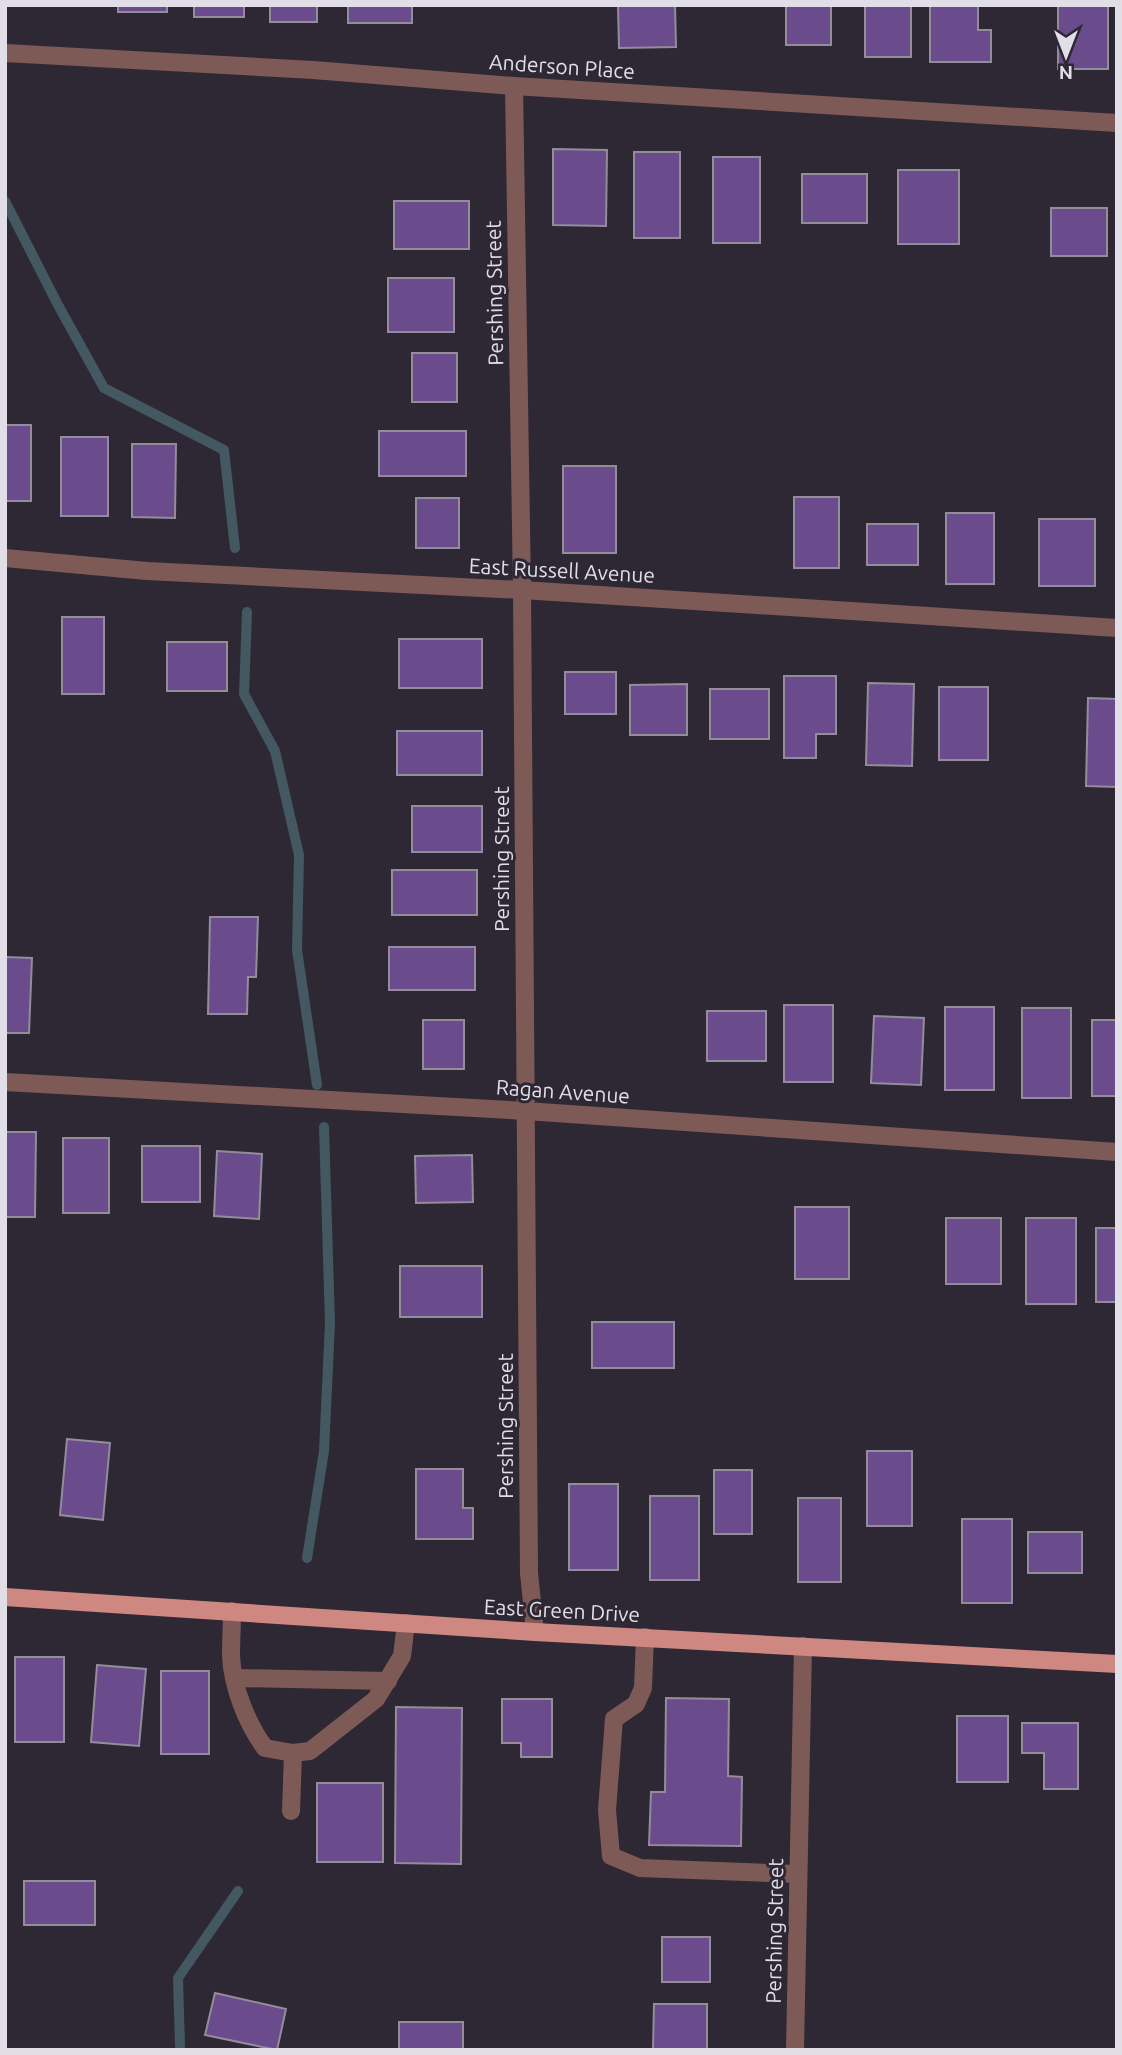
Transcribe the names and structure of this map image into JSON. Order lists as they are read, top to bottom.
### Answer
{
  "streets": {
    "main road": ["East Green Drive"],
    "street": [
      "Anderson Place",
      "Pershing Street",
      "East Russell Avenue",
      "Ragan Avenue"
    ]
  },
  "crossings": [
    ["Anderson Place", "Pershing Street"],
    ["Pershing Street", "East Russell Avenue"],
    ["Pershing Street", "Ragan Avenue"],
    ["Pershing Street", "East Green Drive"]
  ],
  "north": "bottom"
}
